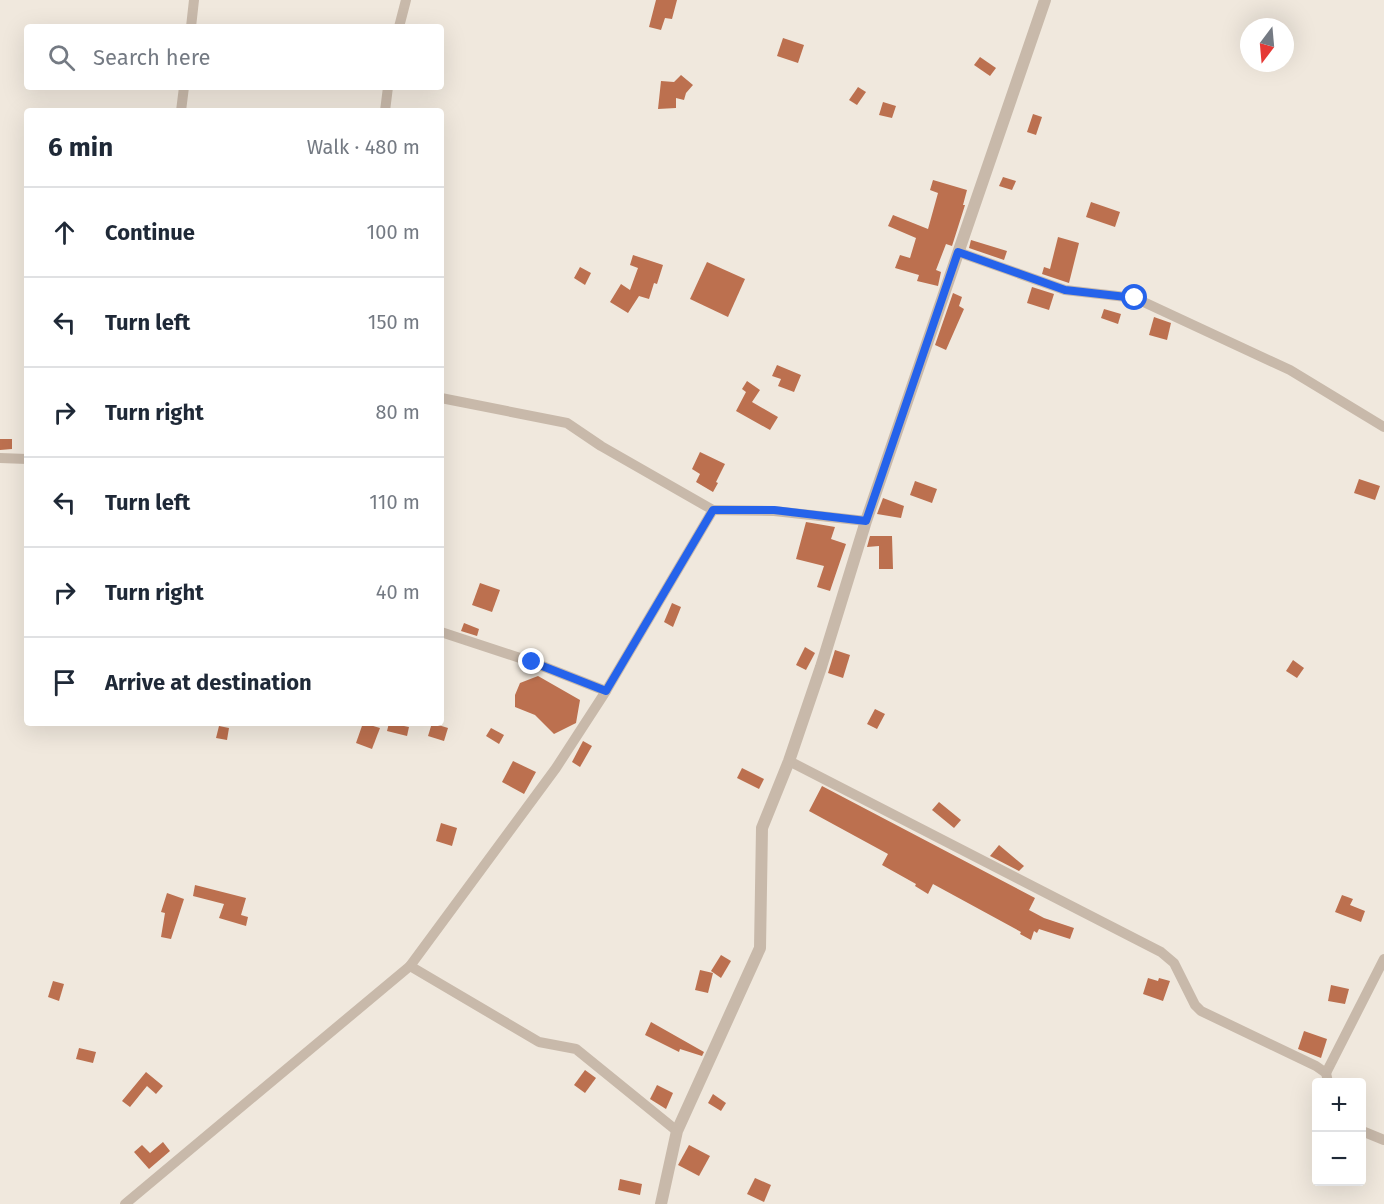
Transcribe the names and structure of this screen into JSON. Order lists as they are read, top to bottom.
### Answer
{
  "north": "bottom",
  "page": {
    "search": "Search here",
    "heading": ["6 min", "Walk · 480 m"],
    "list": [
      ["Continue", "100 m"],
      ["Turn left", "150 m"],
      ["Turn right", "80 m"],
      ["Turn left", "110 m"],
      ["Turn right", "40 m"],
      "Arrive at destination"
    ],
    "map_buttons": ["+", "−"]
  }
}
